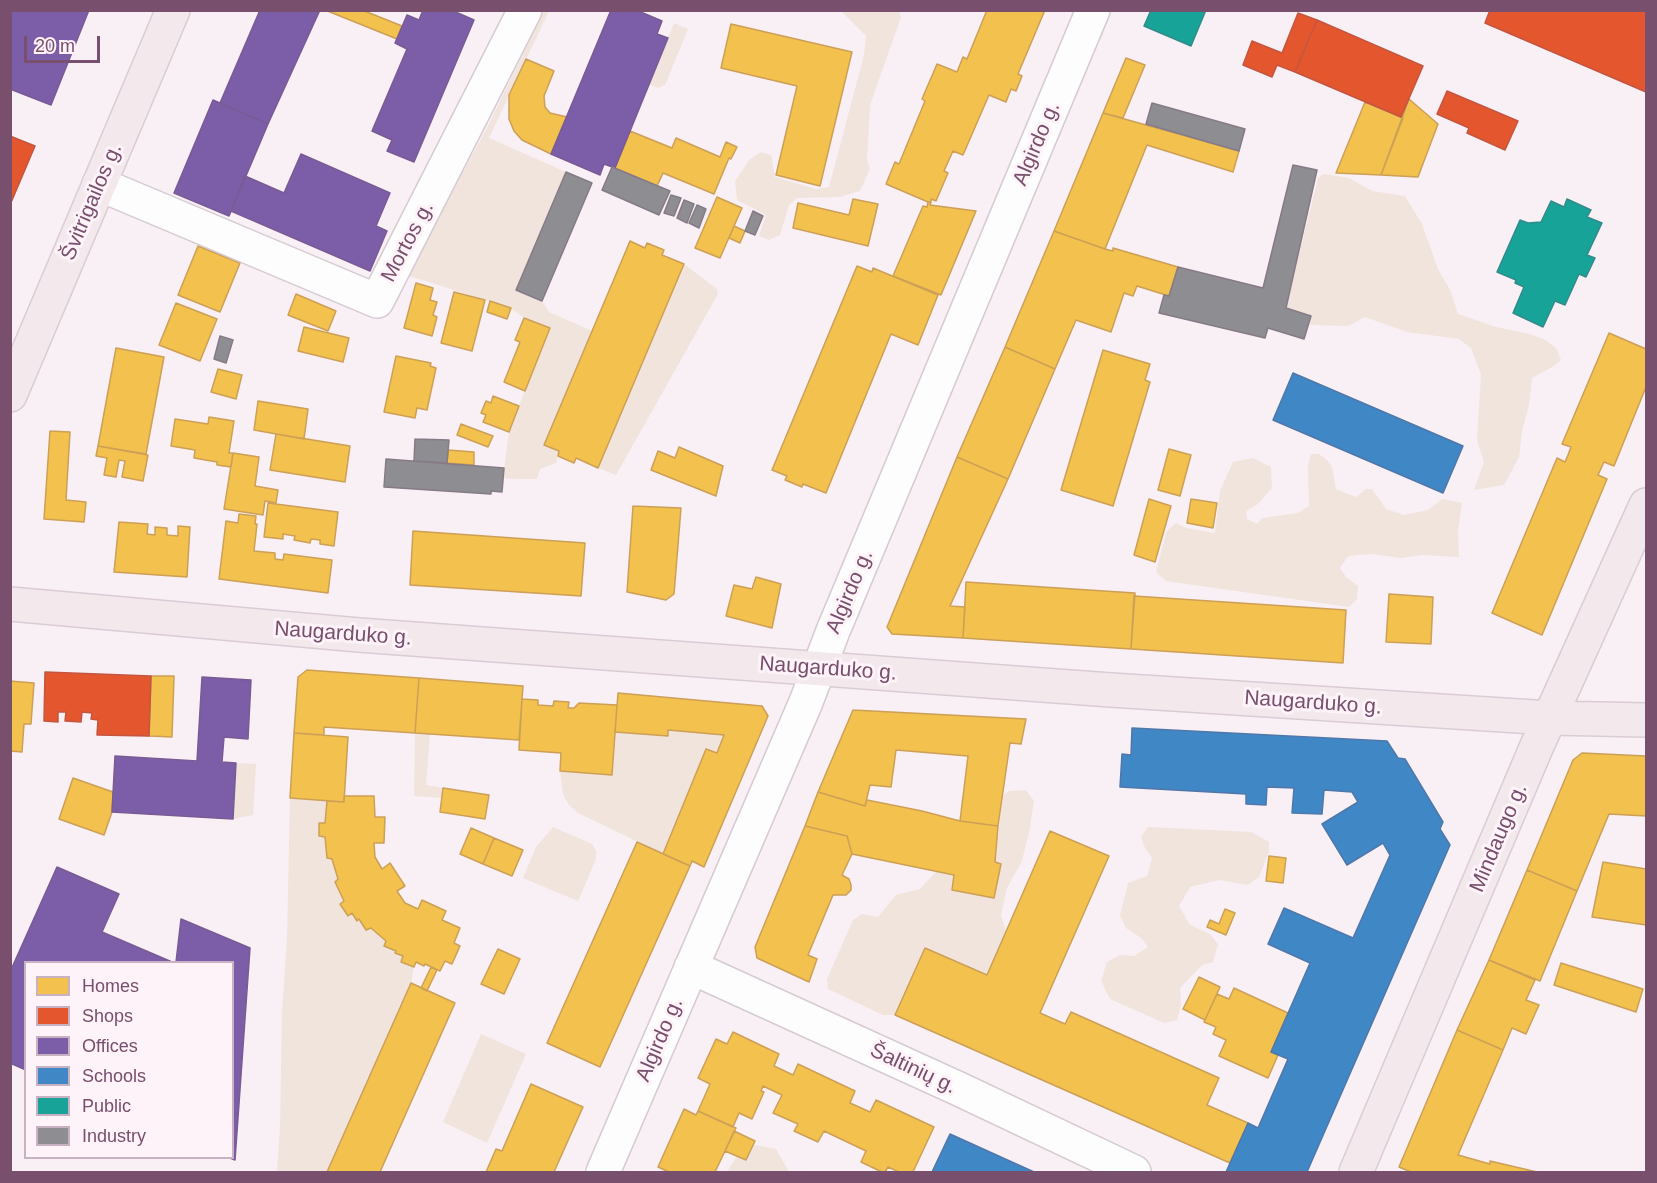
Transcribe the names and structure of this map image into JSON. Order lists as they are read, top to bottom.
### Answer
{
  "streets": {
    "main road": ["Švitrigailos g.", "Naugarduko g.", "Mindaugo g."],
    "street": ["Algirdo g.", "Mortos g.", "Šaltinių g."]
  },
  "crossings": [
    ["Algirdo g.", "Naugarduko g."],
    ["Algirdo g.", "Šaltinių g."],
    ["Švitrigailos g.", "Mortos g."],
    ["Naugarduko g.", "Mindaugo g."]
  ],
  "legend": [
    "Homes",
    "Shops",
    "Offices",
    "Schools",
    "Public",
    "Industry"
  ],
  "scale_bar": "20 m"
}
